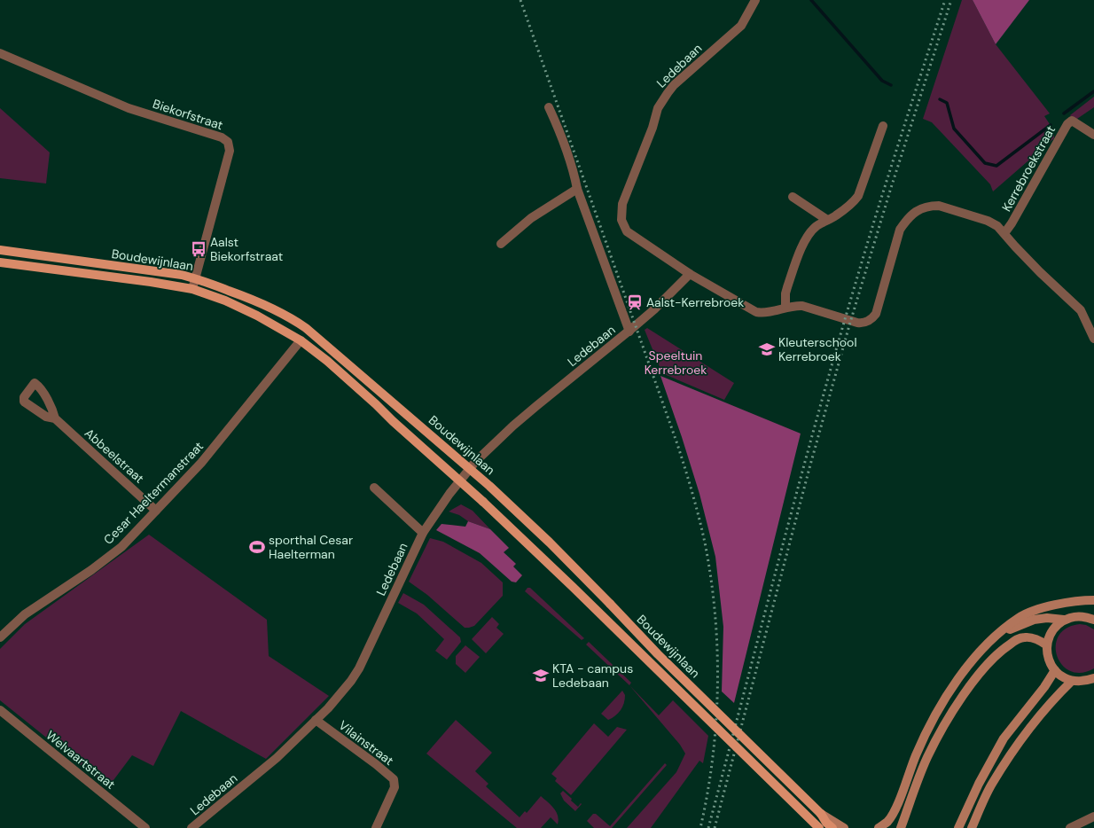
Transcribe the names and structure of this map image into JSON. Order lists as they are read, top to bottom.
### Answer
{
  "streets": {
    "main road": ["Boudewijnlaan"],
    "street": [
      "Ledebaan",
      "Biekorfstraat",
      "Kerrebroekstraat",
      "Abbeelstraat",
      "Cesar Haeltermanstraat",
      "Vilainstraat",
      "Welvaartstraat"
    ]
  },
  "crossings": [
    ["Ledebaan", "Kerrebroekstraat"],
    ["Ledebaan", "Boudewijnlaan"],
    ["Ledebaan", "Vilainstraat"],
    ["Biekorfstraat", "Boudewijnlaan"],
    ["Boudewijnlaan", "Cesar Haeltermanstraat"],
    ["Abbeelstraat", "Cesar Haeltermanstraat"]
  ],
  "parks": ["Speeltuin Kerrebroek"],
  "places": {
    "bus stop": ["Aalst Biekorfstraat"],
    "station": ["Aalst-Kerrebroek"],
    "school or university": ["Kleuterschool Kerrebroek", "KTA - campus Ledebaan"],
    "sports": ["sporthal Cesar Haelterman"]
  }
}
